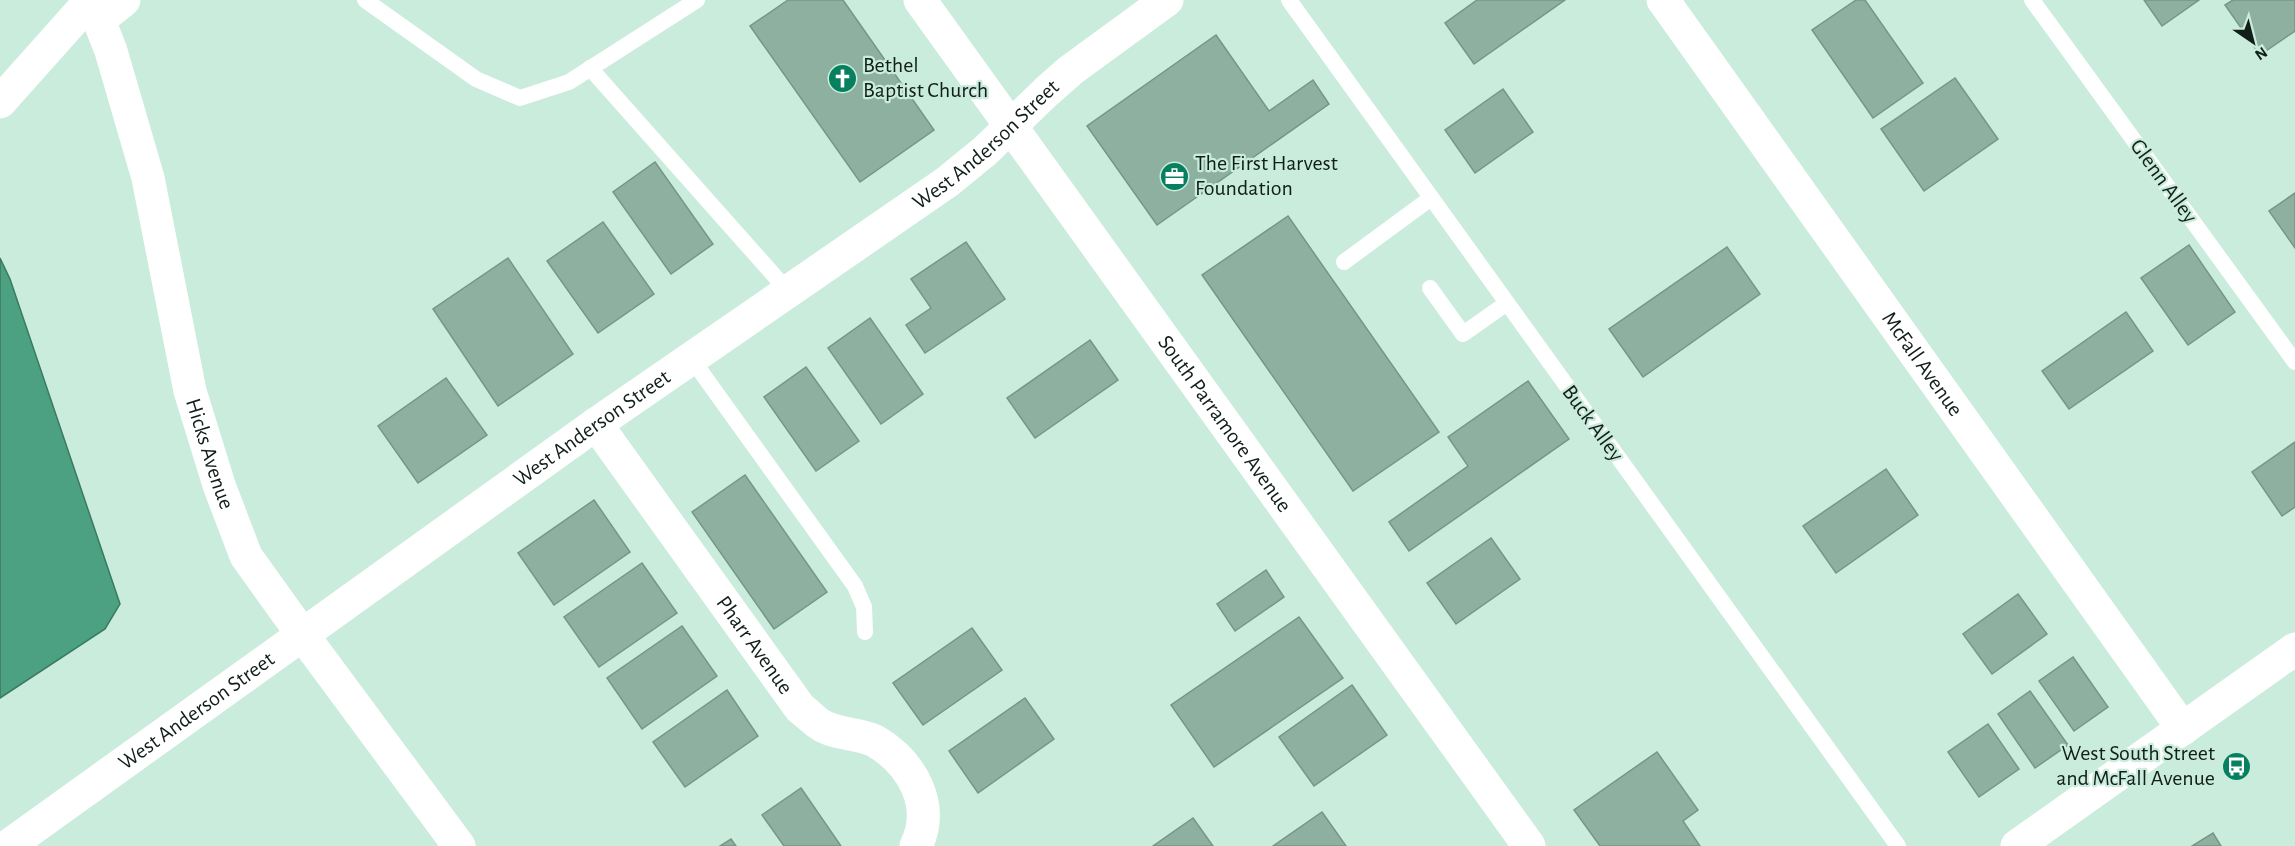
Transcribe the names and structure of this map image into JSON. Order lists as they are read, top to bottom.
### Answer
{
  "streets": {
    "main road": [
      "West Anderson Street",
      "McFall Avenue",
      "South Parramore Avenue",
      "Hicks Avenue",
      "Pharr Avenue"
    ],
    "lane": ["Glenn Alley", "Buck Alley"]
  },
  "crossings": [
    ["West Anderson Street", "South Parramore Avenue"],
    ["West Anderson Street", "Hicks Avenue"],
    ["West Anderson Street", "Pharr Avenue"]
  ],
  "places": {
    "church": ["Bethel Baptist Church"],
    "office": ["The First Harvest Foundation"],
    "bus stop": ["West South Street and McFall Avenue"]
  },
  "north": "bottom right"
}
